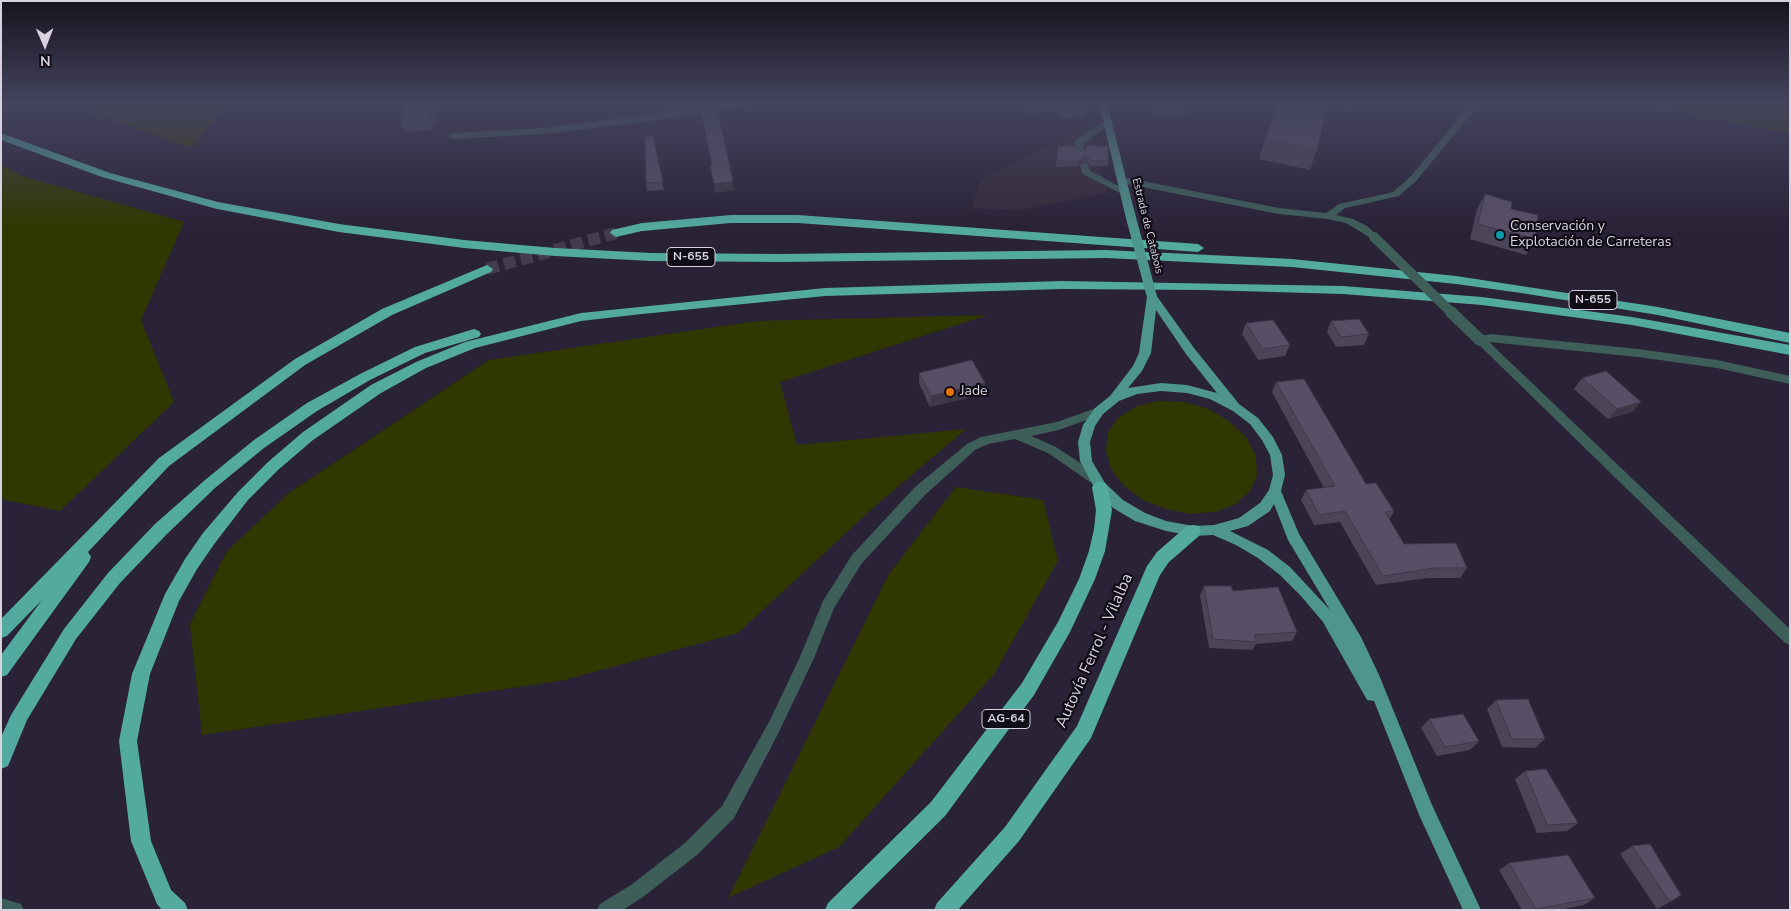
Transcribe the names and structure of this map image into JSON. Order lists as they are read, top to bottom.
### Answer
{
  "streets": {
    "highway": ["N-655", "Autovía Ferrol - Vilalba", "AG-64"],
    "main road": ["Estrada de Catabois"]
  },
  "crossings": [
    ["Autovía Ferrol - Vilalba", "AG-64"]
  ],
  "places": ["Conservación y Explotación de Carreteras", "Jade"],
  "north": "bottom"
}
